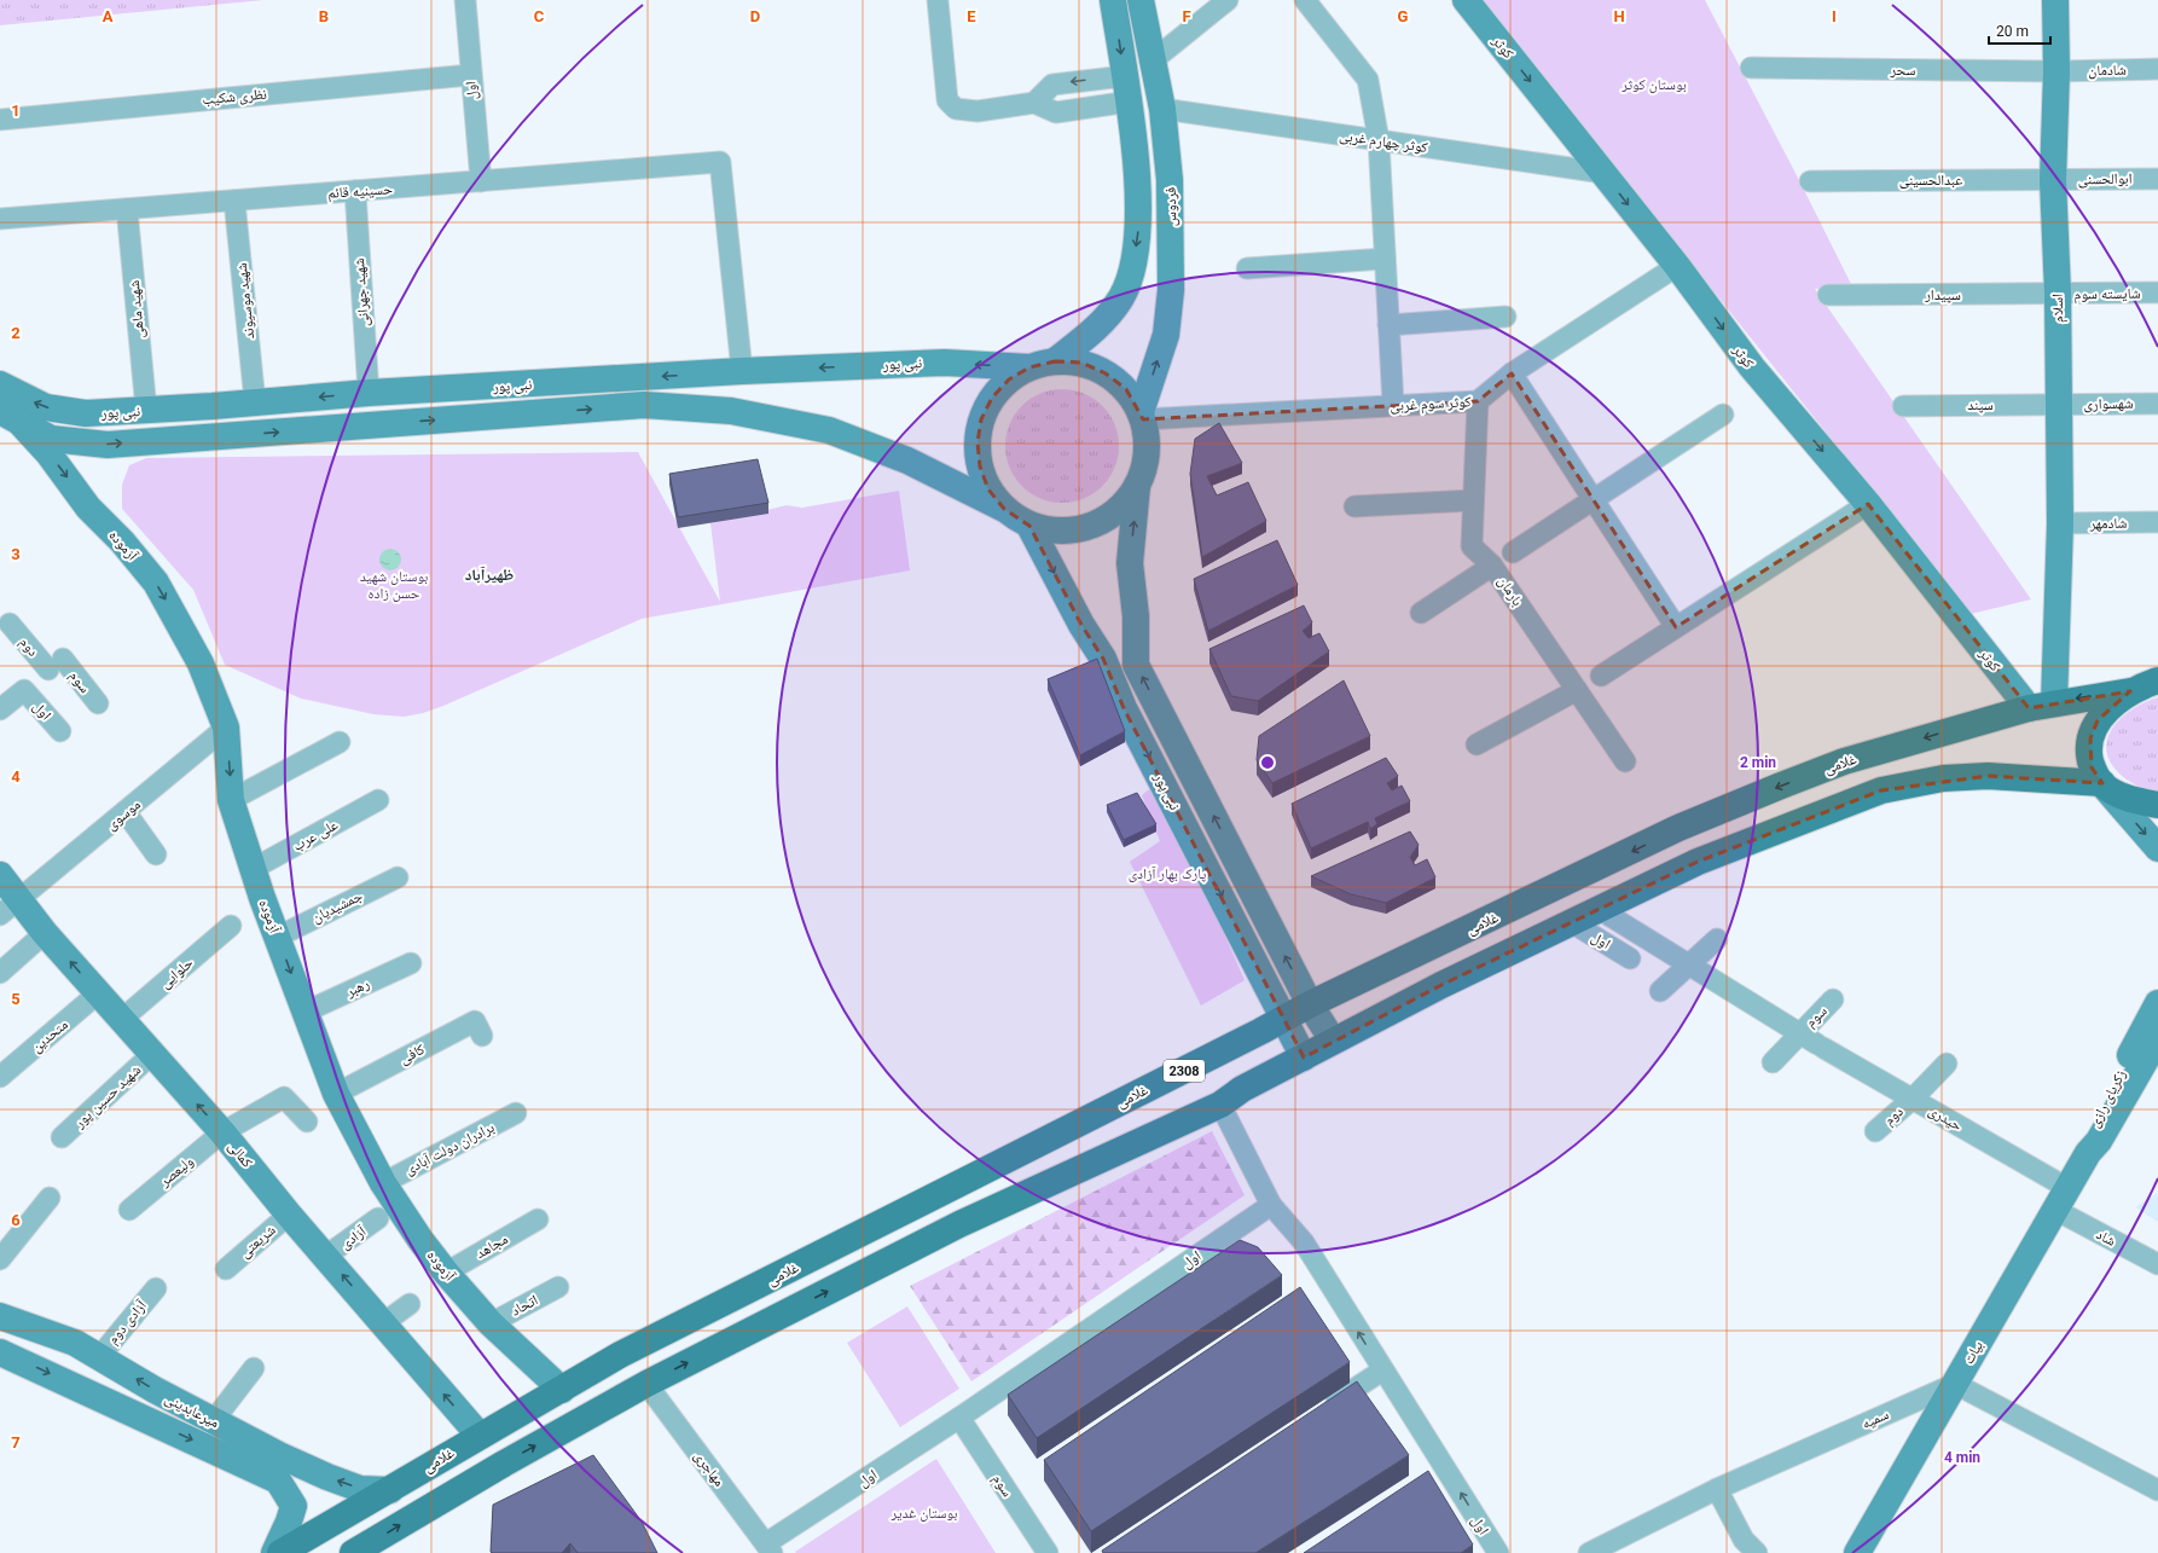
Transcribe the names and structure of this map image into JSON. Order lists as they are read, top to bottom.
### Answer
{
  "streets": {
    "main road": [
      "کوثر",
      "فردوس",
      "اسلام",
      "نبی پور",
      "آزموده",
      "غلامی",
      "2308",
      "زکریای رازی",
      "کمالی",
      "بیات",
      "میرعابدینی"
    ],
    "street": [
      "سحر",
      "شادمان",
      "اول",
      "نظری شکیب",
      "کوثر چهارم غربی",
      "ابوالحسنی",
      "عبدالحسینی",
      "حسینیه قائم",
      "شهید جهرانی",
      "شایسته سوم",
      "سپیدار",
      "شهید موسیوند",
      "شهید ماهی",
      "کوثر سوم غربی",
      "شهسواری",
      "سپند",
      "شادمهر",
      "بارمان",
      "دوم",
      "سوم",
      "موسوی",
      "علی عرب",
      "جمشیدیان",
      "حلوایی",
      "رهبر",
      "متحدین",
      "کافی",
      "شهید حسین پور",
      "حیدری",
      "برادران دولت آبادی",
      "ولیعصر",
      "آزادی",
      "شاد",
      "شریعتی",
      "مجاهد",
      "اتحاد",
      "آزادی دوم",
      "سمیه",
      "مهاجری"
    ]
  },
  "crossings": [
    ["کوثر", "کوثر چهارم غربی"],
    ["کوثر", "کوثر سوم غربی"],
    ["کوثر", "غلامی"],
    ["سحر", "شادمان"],
    ["سحر", "اسلام"],
    ["شادمان", "اسلام"],
    ["اول", "نظری شکیب"],
    ["اول", "حسینیه قائم"],
    ["اول", "سوم"],
    ["اول", "مهاجری"],
    ["کوثر چهارم غربی", "فردوس"],
    ["ابوالحسنی", "عبدالحسینی"],
    ["ابوالحسنی", "اسلام"],
    ["عبدالحسینی", "اسلام"],
    ["حسینیه قائم", "شهید جهرانی"],
    ["حسینیه قائم", "شهید موسیوند"],
    ["حسینیه قائم", "شهید ماهی"],
    ["حسینیه قائم", "نبی پور"],
    ["فردوس", "نبی پور"],
    ["فردوس", "کوثر سوم غربی"],
    ["شهید جهرانی", "نبی پور"],
    ["شایسته سوم", "سپیدار"],
    ["شایسته سوم", "اسلام"],
    ["سپیدار", "اسلام"],
    ["شهید موسیوند", "نبی پور"],
    ["اسلام", "شهسواری"],
    ["اسلام", "سپند"],
    ["اسلام", "شادمهر"],
    ["شهید ماهی", "نبی پور"],
    ["نبی پور", "کوثر سوم غربی"],
    ["نبی پور", "آزموده"],
    ["نبی پور", "غلامی"],
    ["کوثر سوم غربی", "بارمان"],
    ["شهسواری", "سپند"],
    ["آزموده", "غلامی"],
    ["آزموده", "موسوی"],
    ["آزموده", "علی عرب"],
    ["آزموده", "جمشیدیان"],
    ["آزموده", "رهبر"],
    ["آزموده", "کافی"],
    ["آزموده", "برادران دولت آبادی"],
    ["آزموده", "مجاهد"],
    ["آزموده", "اتحاد"],
    ["دوم", "سوم"],
    ["دوم", "حیدری"],
    ["سوم", "حیدری"],
    ["غلامی", "کمالی"],
    ["غلامی", "میرعابدینی"],
    ["موسوی", "کمالی"],
    ["حلوایی", "کمالی"],
    ["متحدین", "کمالی"],
    ["شهید حسین پور", "کمالی"],
    ["زکریای رازی", "بیات"],
    ["حیدری", "شاد"],
    ["حیدری", "بیات"],
    ["کمالی", "ولیعصر"],
    ["کمالی", "آزادی"],
    ["کمالی", "شریعتی"],
    ["شاد", "بیات"],
    ["آزادی دوم", "میرعابدینی"],
    ["بیات", "سمیه"]
  ],
  "one_way": [
    "کوثر",
    "فردوس",
    "آزموده",
    "کمالی"
  ],
  "districts": ["ظهیرآباد"],
  "parks": [
    "بوستان کوثر",
    "بوستان شهید حسن زاده",
    "پارک بهار آزادی",
    "بوستان غدیر"
  ],
  "scale_bar": "20 m",
  "grid": {
    "columns": [
      "A",
      "B",
      "C",
      "D",
      "E",
      "F",
      "G",
      "H",
      "I"
    ],
    "rows": [
      "1",
      "2",
      "3",
      "4",
      "5",
      "6",
      "7"
    ]
  },
  "rings": ["2 min", "4 min"]
}
